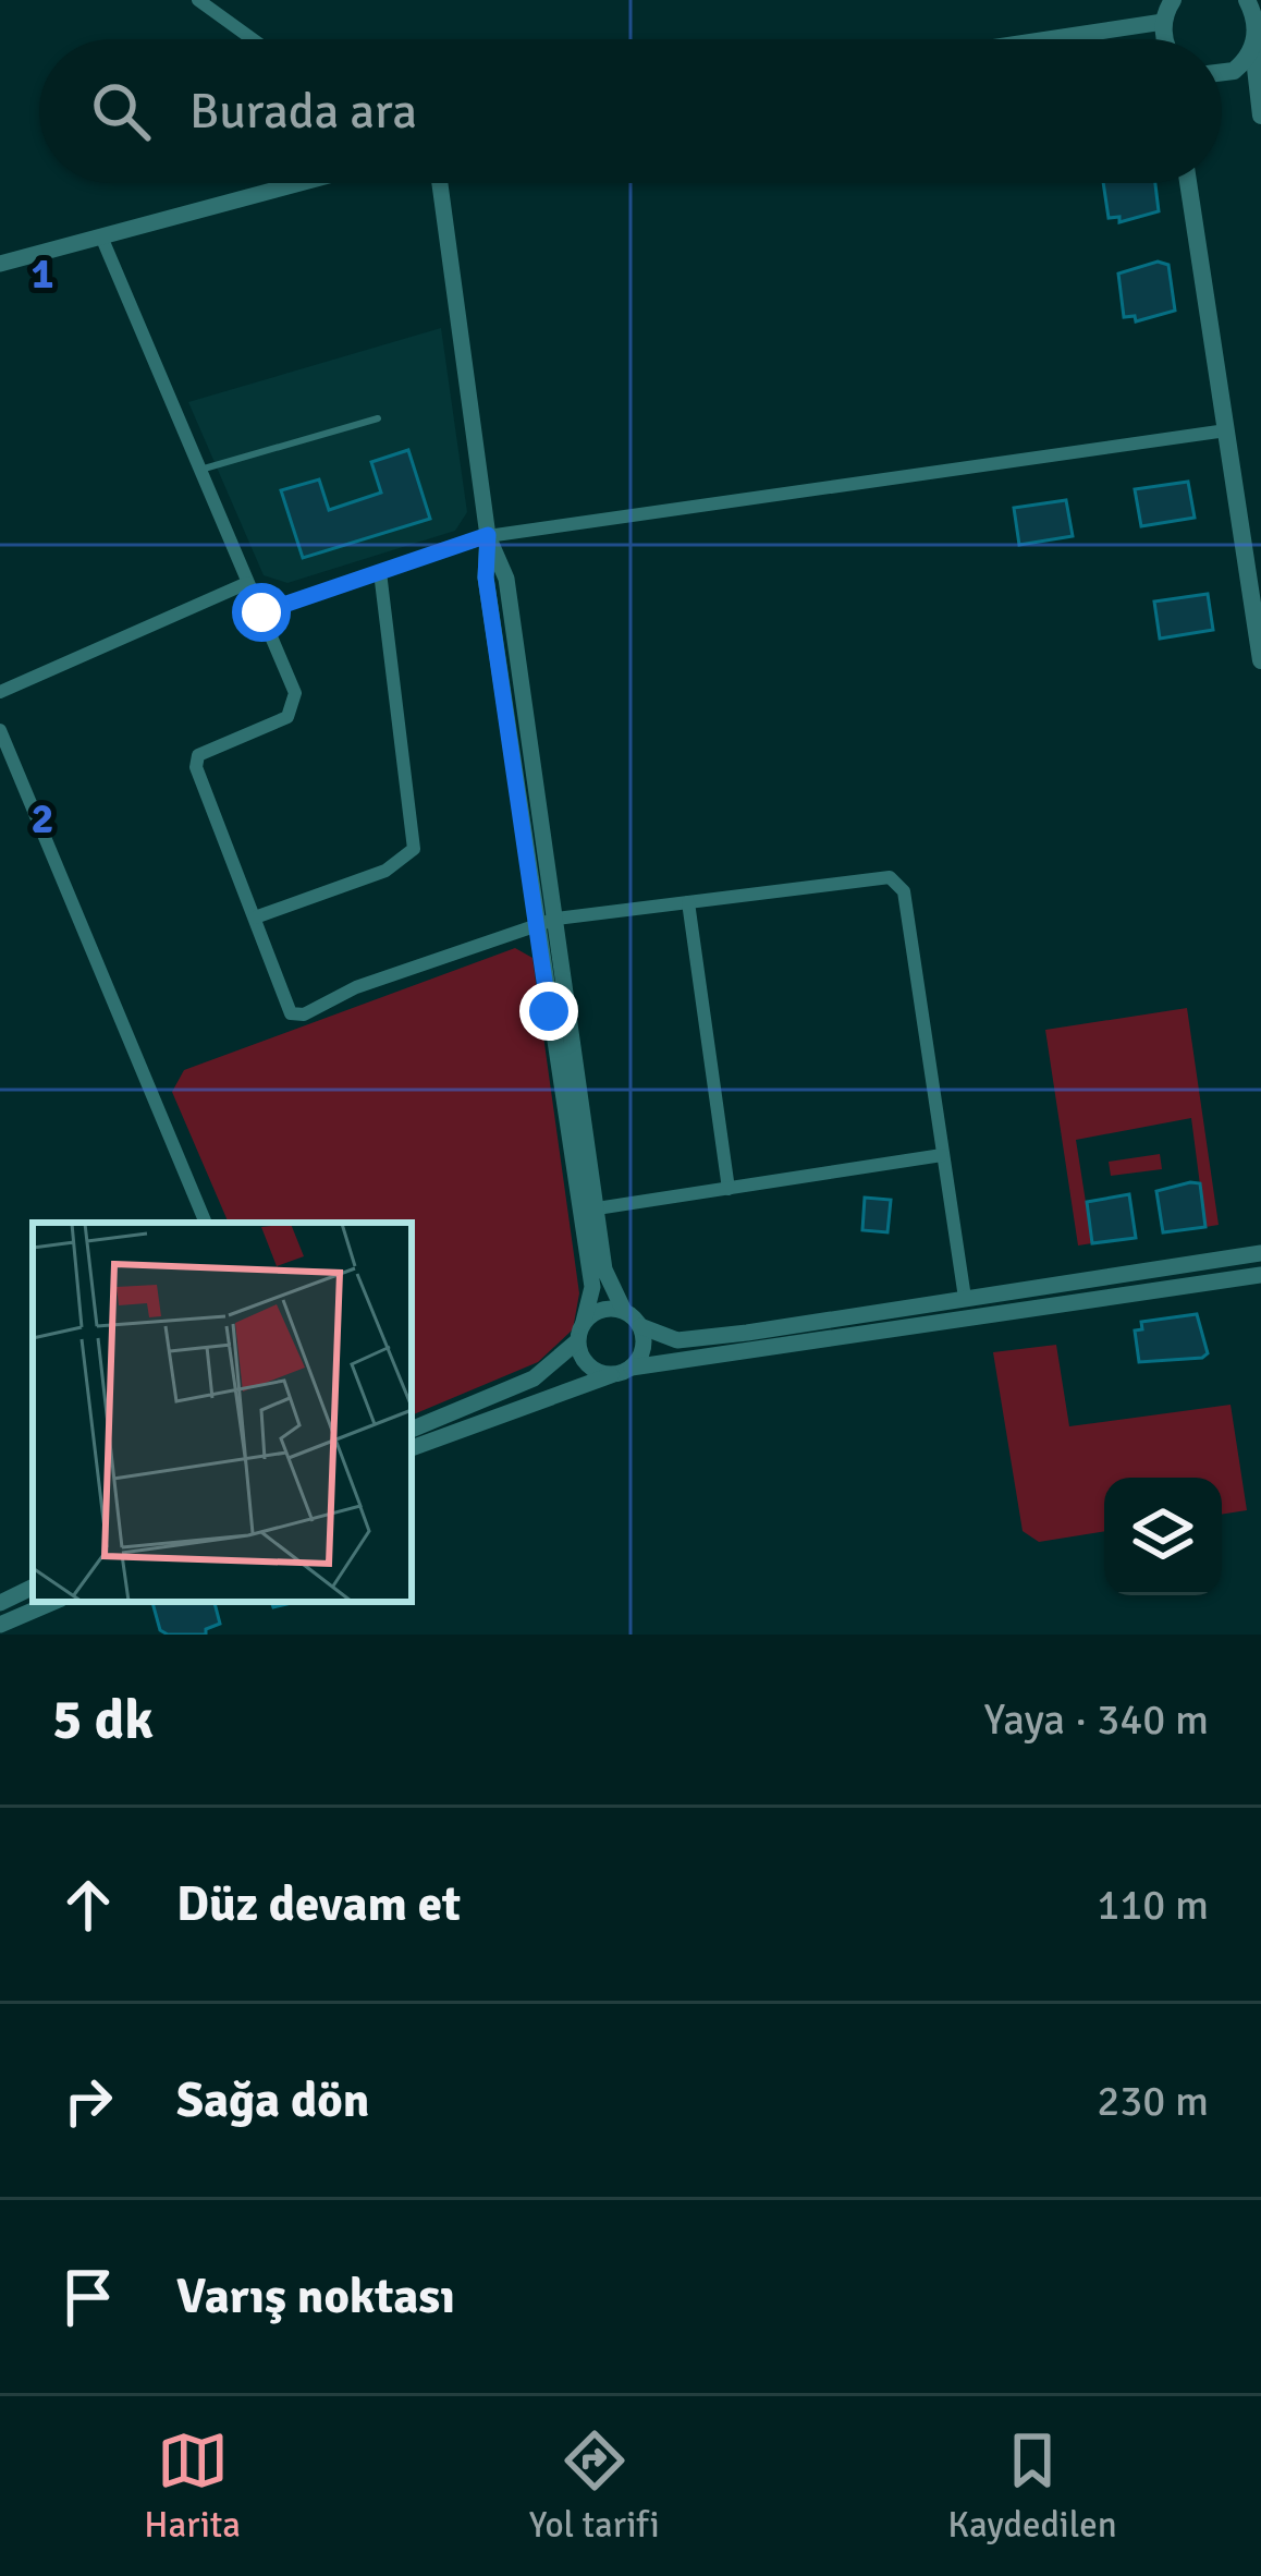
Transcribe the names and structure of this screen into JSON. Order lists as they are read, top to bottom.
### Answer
{
  "page": {
    "search": "Burada ara",
    "heading": ["5 dk", "Yaya · 340 m"],
    "list": [
      ["Düz devam et", "110 m"],
      ["Sağa dön", "230 m"],
      "Varış noktası"
    ],
    "nav": ["Harita", "Yol tarifi", "Kaydedilen"]
  },
  "grid": {
    "rows": ["1", "2"]
  }
}
